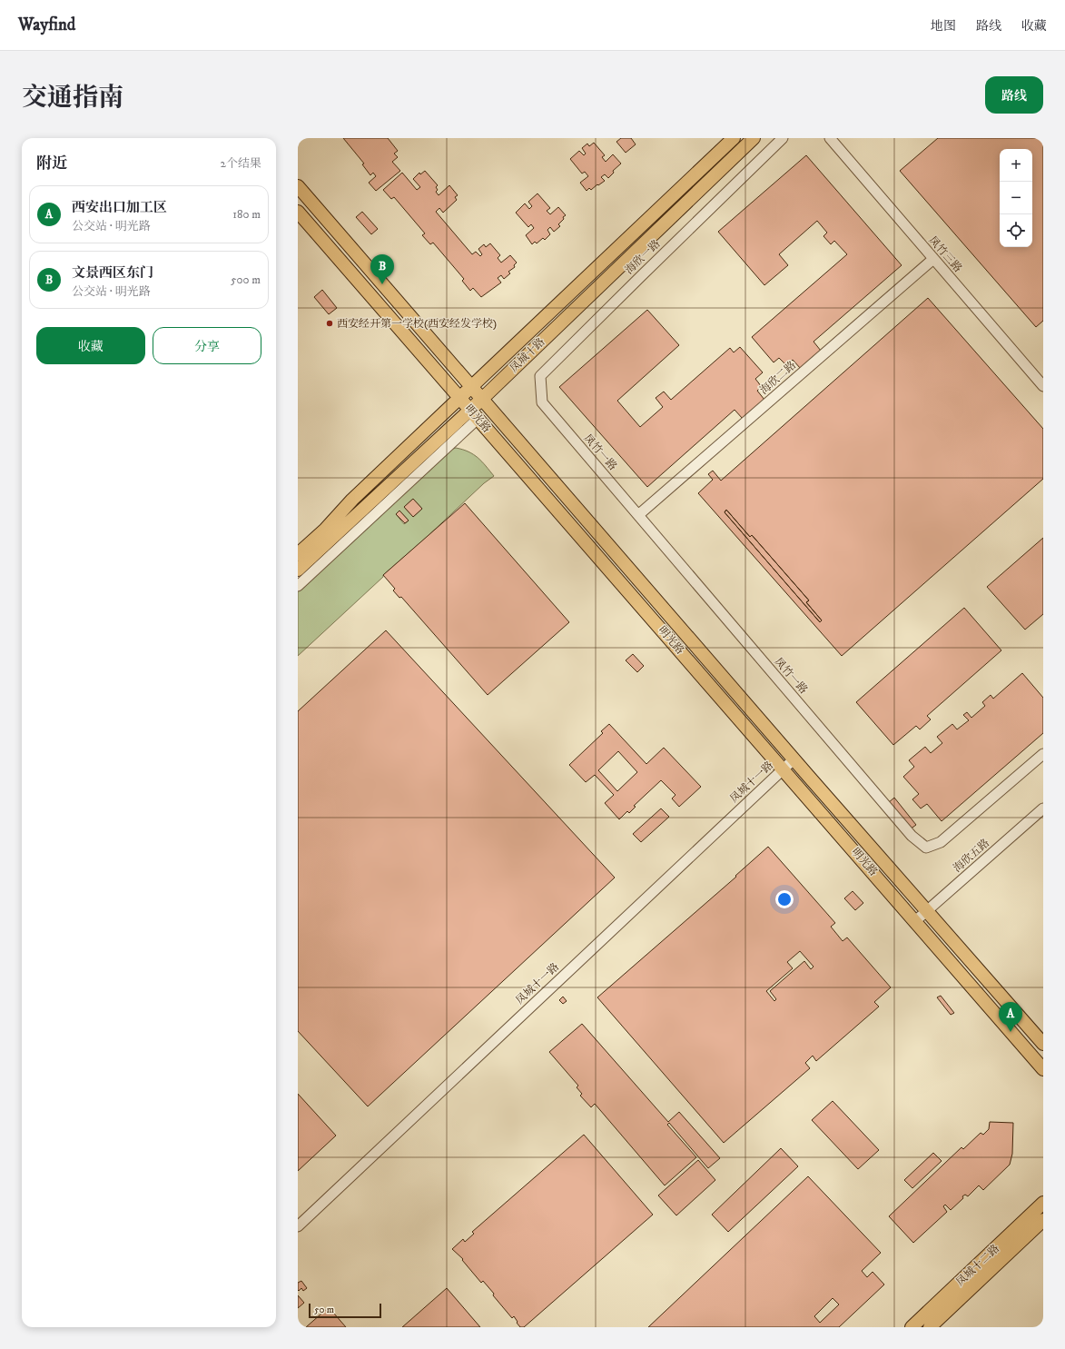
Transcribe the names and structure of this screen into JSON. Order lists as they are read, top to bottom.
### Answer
{
  "streets": {
    "main road": ["凤城十路", "明光路", "凤城十二路"],
    "street": [
      "凤竹三路",
      "海欣一路",
      "海欣二路",
      "凤竹一路",
      "凤城十一路",
      "海欣五路"
    ]
  },
  "crossings": [
    ["凤竹三路", "海欣二路"],
    ["海欣一路", "凤竹一路"],
    ["凤城十路", "明光路"],
    ["海欣二路", "凤竹一路"],
    ["明光路", "凤城十一路"],
    ["明光路", "海欣五路"]
  ],
  "places": ["西安经开第一学校(西安经发学校)"],
  "scale_bar": "50 m",
  "page": {
    "header": "Wayfind",
    "nav": ["地图", "路线", "收藏"],
    "title": "交通指南",
    "buttons": [
      "路线",
      ["收藏", "分享"]
    ],
    "heading": ["附近", "2个结果"],
    "map_buttons": ["+", "−"],
    "list": [
      {
        "mark": "A",
        "name": "西安出口加工区",
        "note": "公交站 · 明光路",
        "value": "180 m"
      },
      {
        "mark": "B",
        "name": "文景西区东门",
        "note": "公交站 · 明光路",
        "value": "500 m"
      }
    ],
    "pins": ["B", "A"],
    "scale": "50 m"
  }
}
